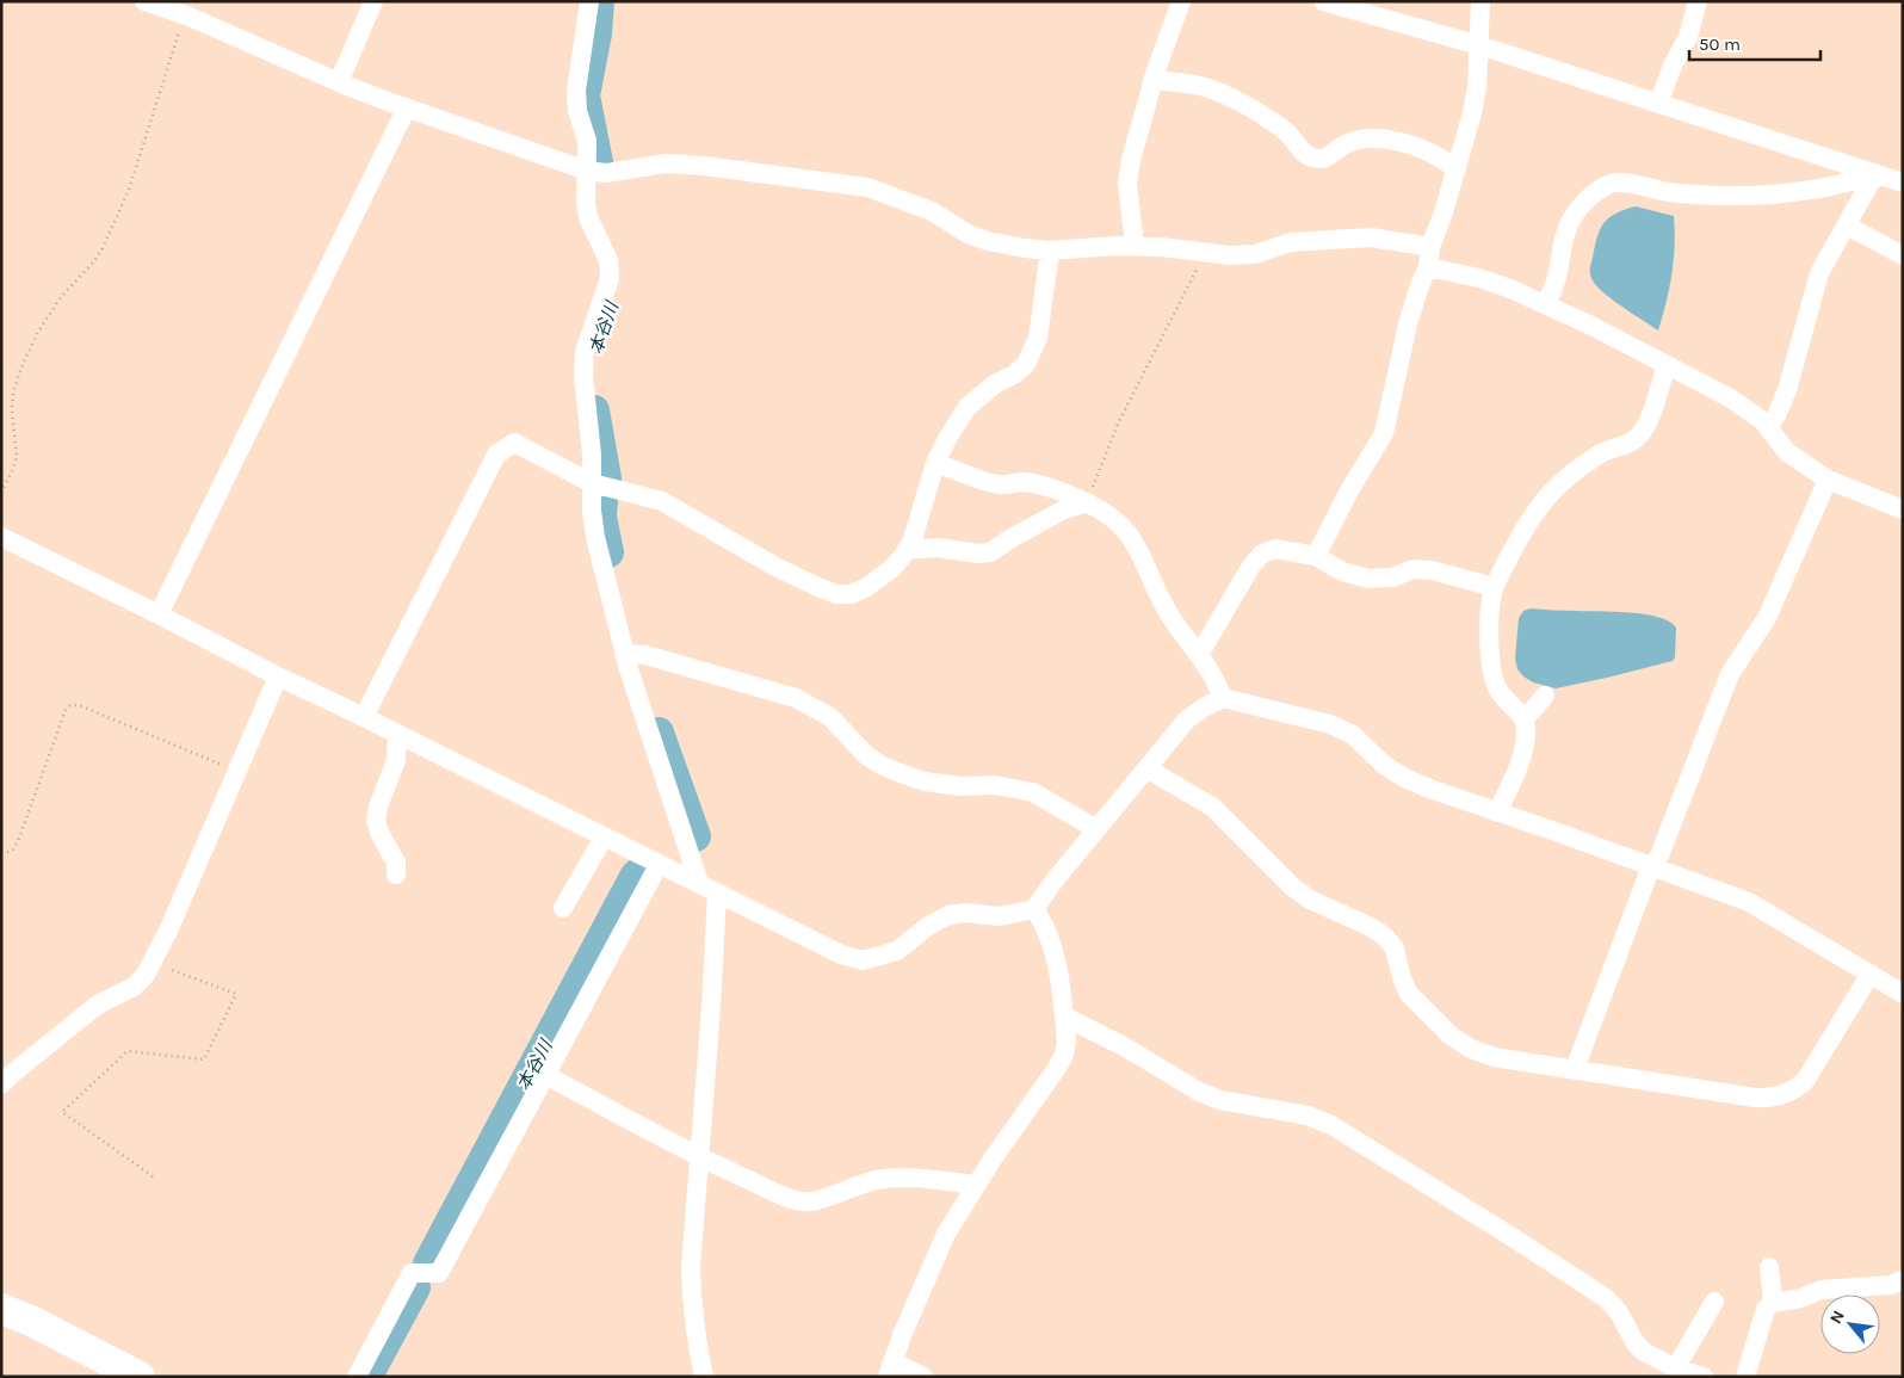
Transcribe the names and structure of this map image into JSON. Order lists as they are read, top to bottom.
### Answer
{
  "water": ["本谷川"],
  "scale_bar": "50 m",
  "north": "top left"
}
